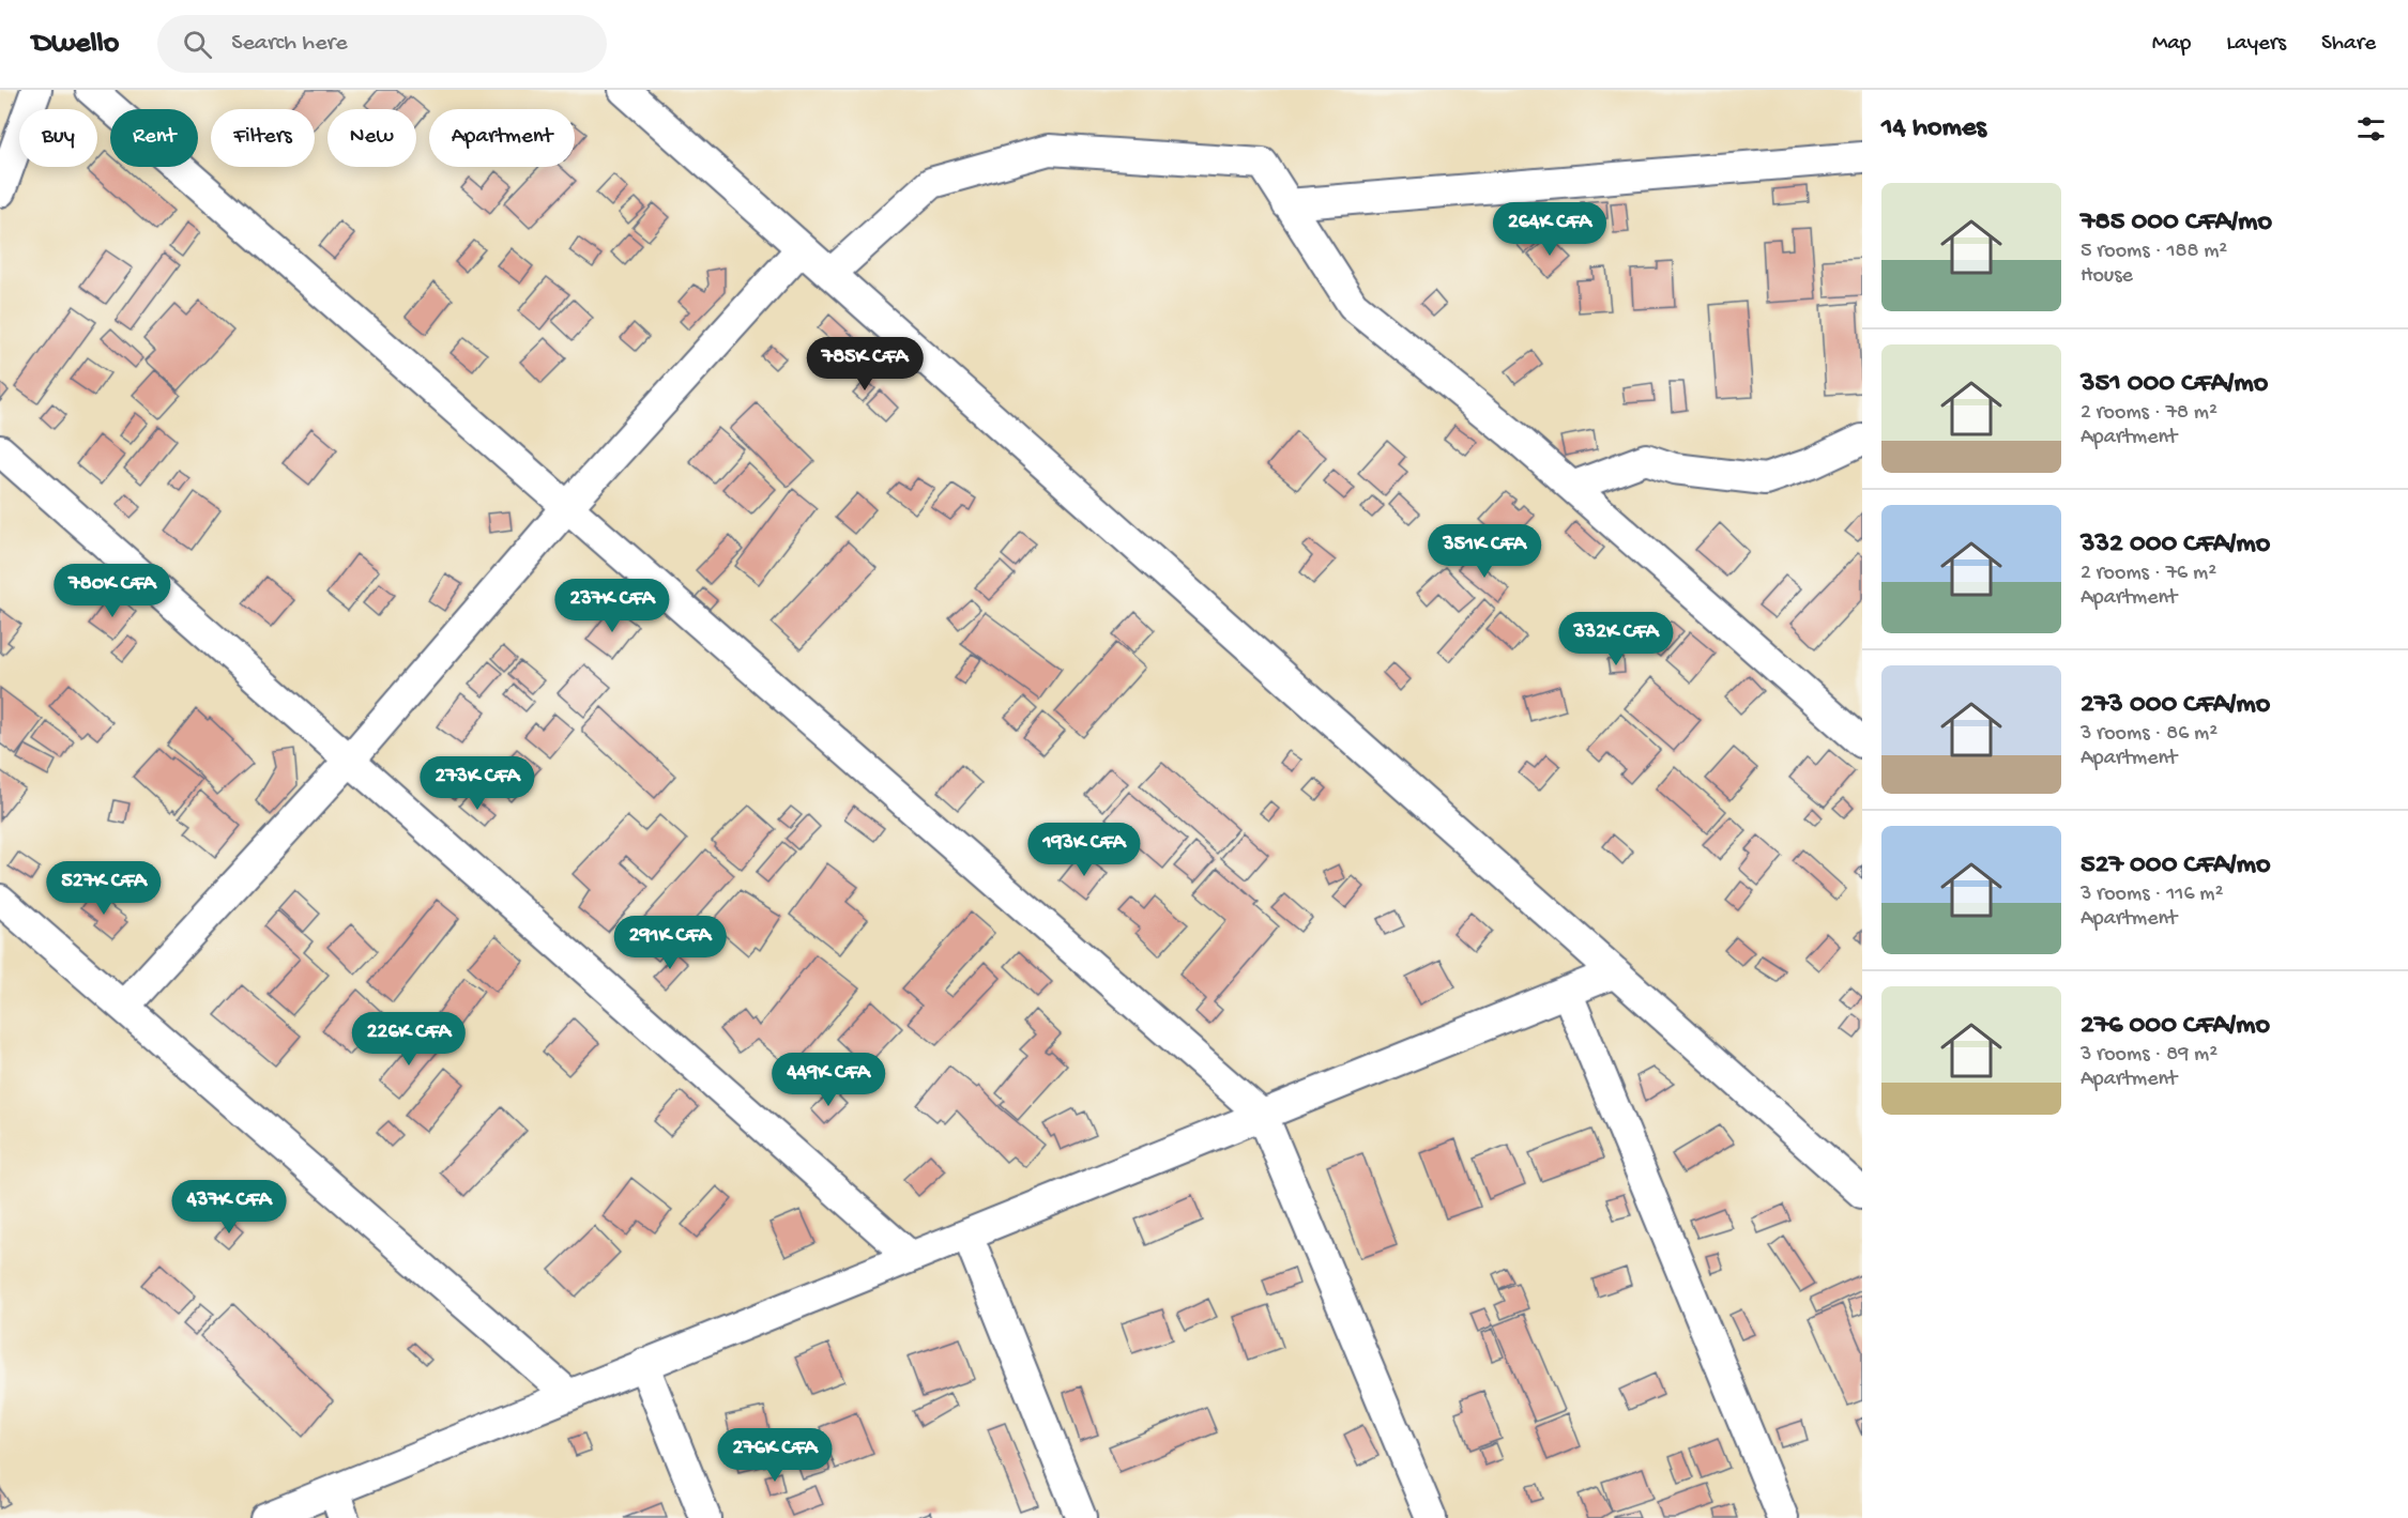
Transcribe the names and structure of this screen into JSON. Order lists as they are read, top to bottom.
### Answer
{
  "page": {
    "header": "Dwello",
    "search": "Search here",
    "nav": ["Map", "Layers", "Share"],
    "heading": "14 homes",
    "chip": [
      "Buy",
      "Rent",
      "Filters",
      "New",
      "Apartment"
    ],
    "list": [
      {
        "name": "785 000 CFA/mo",
        "note": "5 rooms · 188 m² · House"
      },
      {
        "name": "351 000 CFA/mo",
        "note": "2 rooms · 78 m² · Apartment"
      },
      {
        "name": "332 000 CFA/mo",
        "note": "2 rooms · 76 m² · Apartment"
      },
      {
        "name": "273 000 CFA/mo",
        "note": "3 rooms · 86 m² · Apartment"
      },
      {
        "name": "527 000 CFA/mo",
        "note": "3 rooms · 116 m² · Apartment"
      },
      {
        "name": "276 000 CFA/mo",
        "note": "3 rooms · 89 m² · Apartment"
      }
    ],
    "price": [
      "264K CFA",
      "785K CFA",
      "351K CFA",
      "780K CFA",
      "237K CFA",
      "332K CFA",
      "273K CFA",
      "193K CFA",
      "527K CFA",
      "291K CFA",
      "226K CFA",
      "449K CFA",
      "437K CFA",
      "276K CFA"
    ]
  }
}
